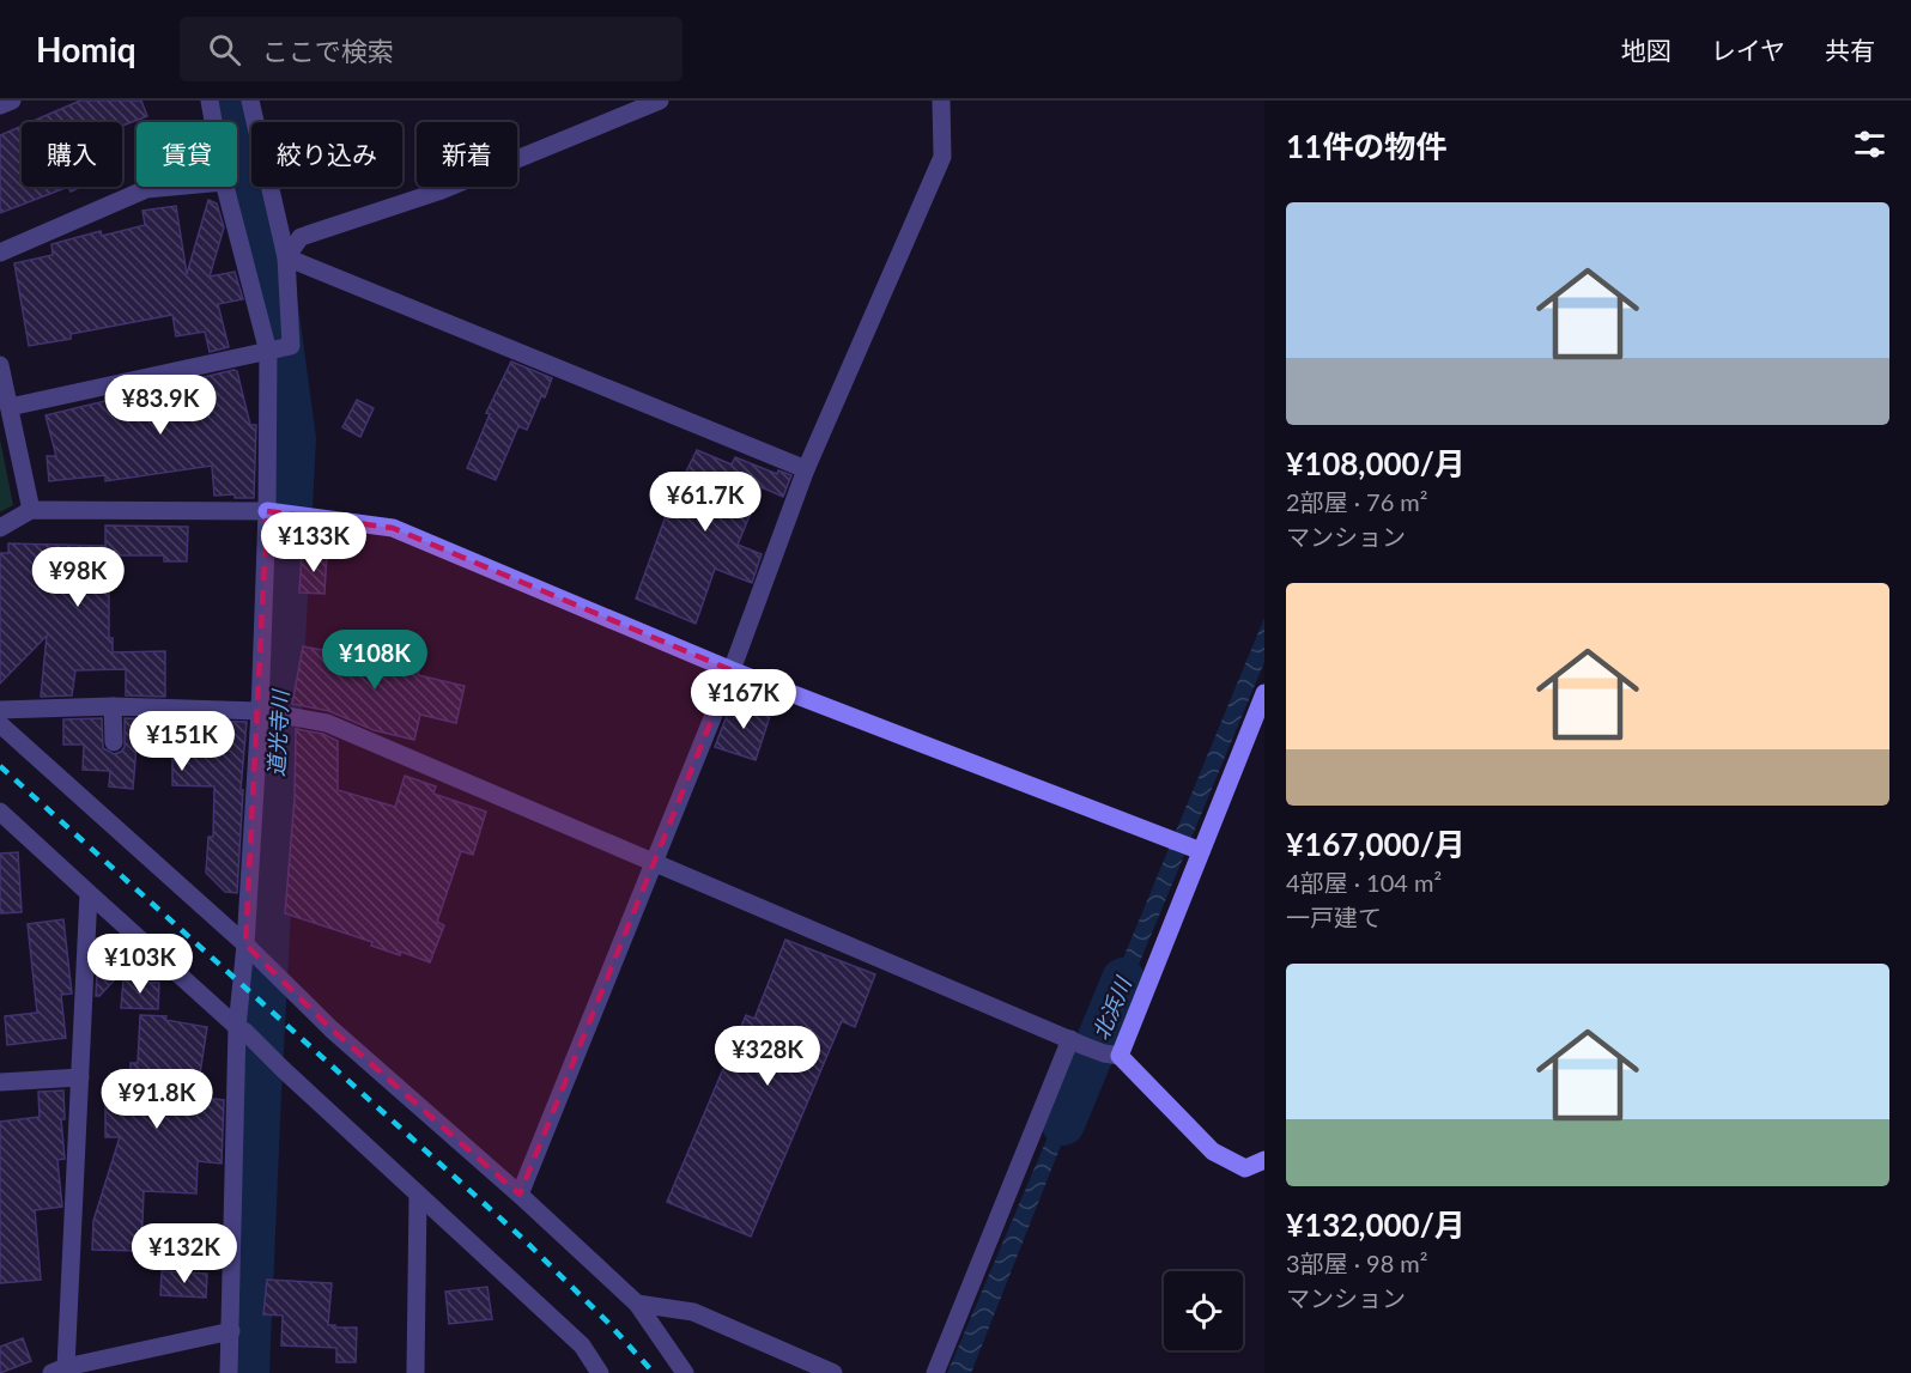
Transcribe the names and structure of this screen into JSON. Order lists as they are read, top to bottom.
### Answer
{
  "water": ["道光寺川", "北浜川"],
  "page": {
    "header": "Homiq",
    "search": "ここで検索",
    "nav": ["地図", "レイヤ", "共有"],
    "heading": "11件の物件",
    "chip": [
      "購入",
      "賃貸",
      "絞り込み",
      "新着"
    ],
    "list": [
      {
        "name": "¥108,000/月",
        "note": "2部屋 · 76 m² · マンション"
      },
      {
        "name": "¥167,000/月",
        "note": "4部屋 · 104 m² · 一戸建て"
      },
      {
        "name": "¥132,000/月",
        "note": "3部屋 · 98 m² · マンション"
      }
    ],
    "price": [
      "¥83.9K",
      "¥61.7K",
      "¥133K",
      "¥98K",
      "¥108K",
      "¥167K",
      "¥151K",
      "¥103K",
      "¥328K",
      "¥91.8K",
      "¥132K"
    ]
  }
}
